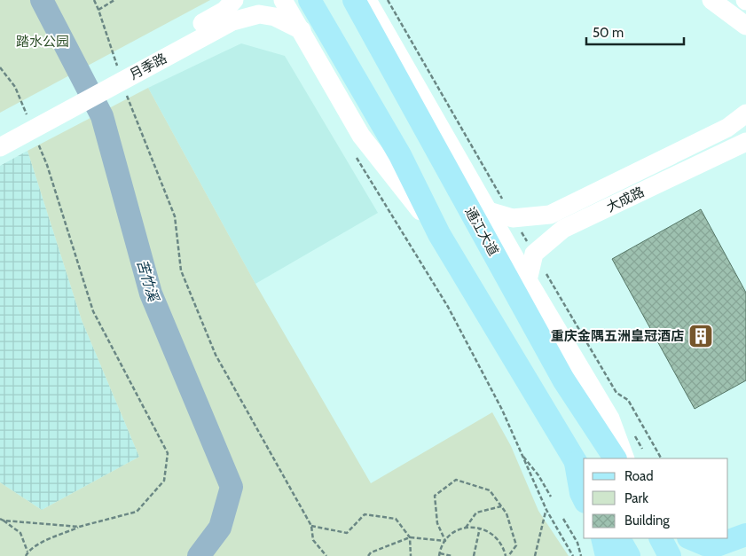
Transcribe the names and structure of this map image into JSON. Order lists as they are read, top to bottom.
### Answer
{
  "streets": {
    "main road": ["通江大道"],
    "street": ["月季路", "大成路"]
  },
  "crossings": [
    ["大成路", "通江大道"]
  ],
  "water": ["苦竹溪"],
  "parks": ["踏水公园"],
  "places": {
    "building": ["重庆金隅五洲皇冠酒店"]
  },
  "legend": ["Road", "Park", "Building"],
  "scale_bar": "50 m"
}
